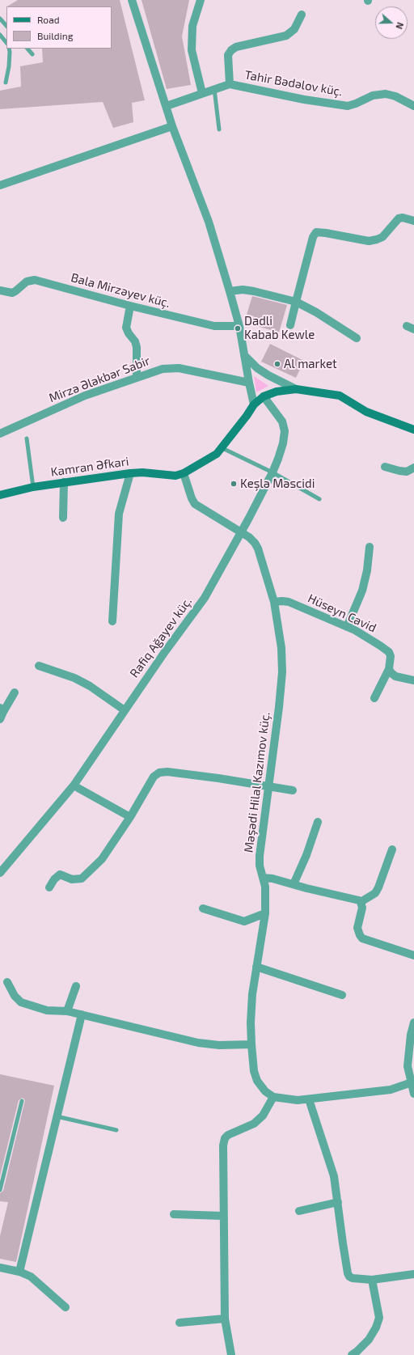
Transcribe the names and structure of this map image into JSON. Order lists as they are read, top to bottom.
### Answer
{
  "streets": {
    "street": [
      "Tahir Bədəlov küç.",
      "Bala Mirzəyev küç.",
      "Mirzə Ələkbər Sabir",
      "Kamran Əfkari",
      "Hüseyn Cavid",
      "Rafiq Ağayev küç.",
      "Məşədi Hilal Kazımov küç."
    ]
  },
  "crossings": [
    ["Kamran Əfkari", "Məşədi Hilal Kazımov küç."],
    ["Hüseyn Cavid", "Məşədi Hilal Kazımov küç."],
    ["Rafiq Ağayev küç.", "Məşədi Hilal Kazımov küç."]
  ],
  "places": ["Dadli Kabab Kewle", "Al market", "Keşlə Məscidi"],
  "legend": ["Road", "Building"],
  "north": "right"
}
